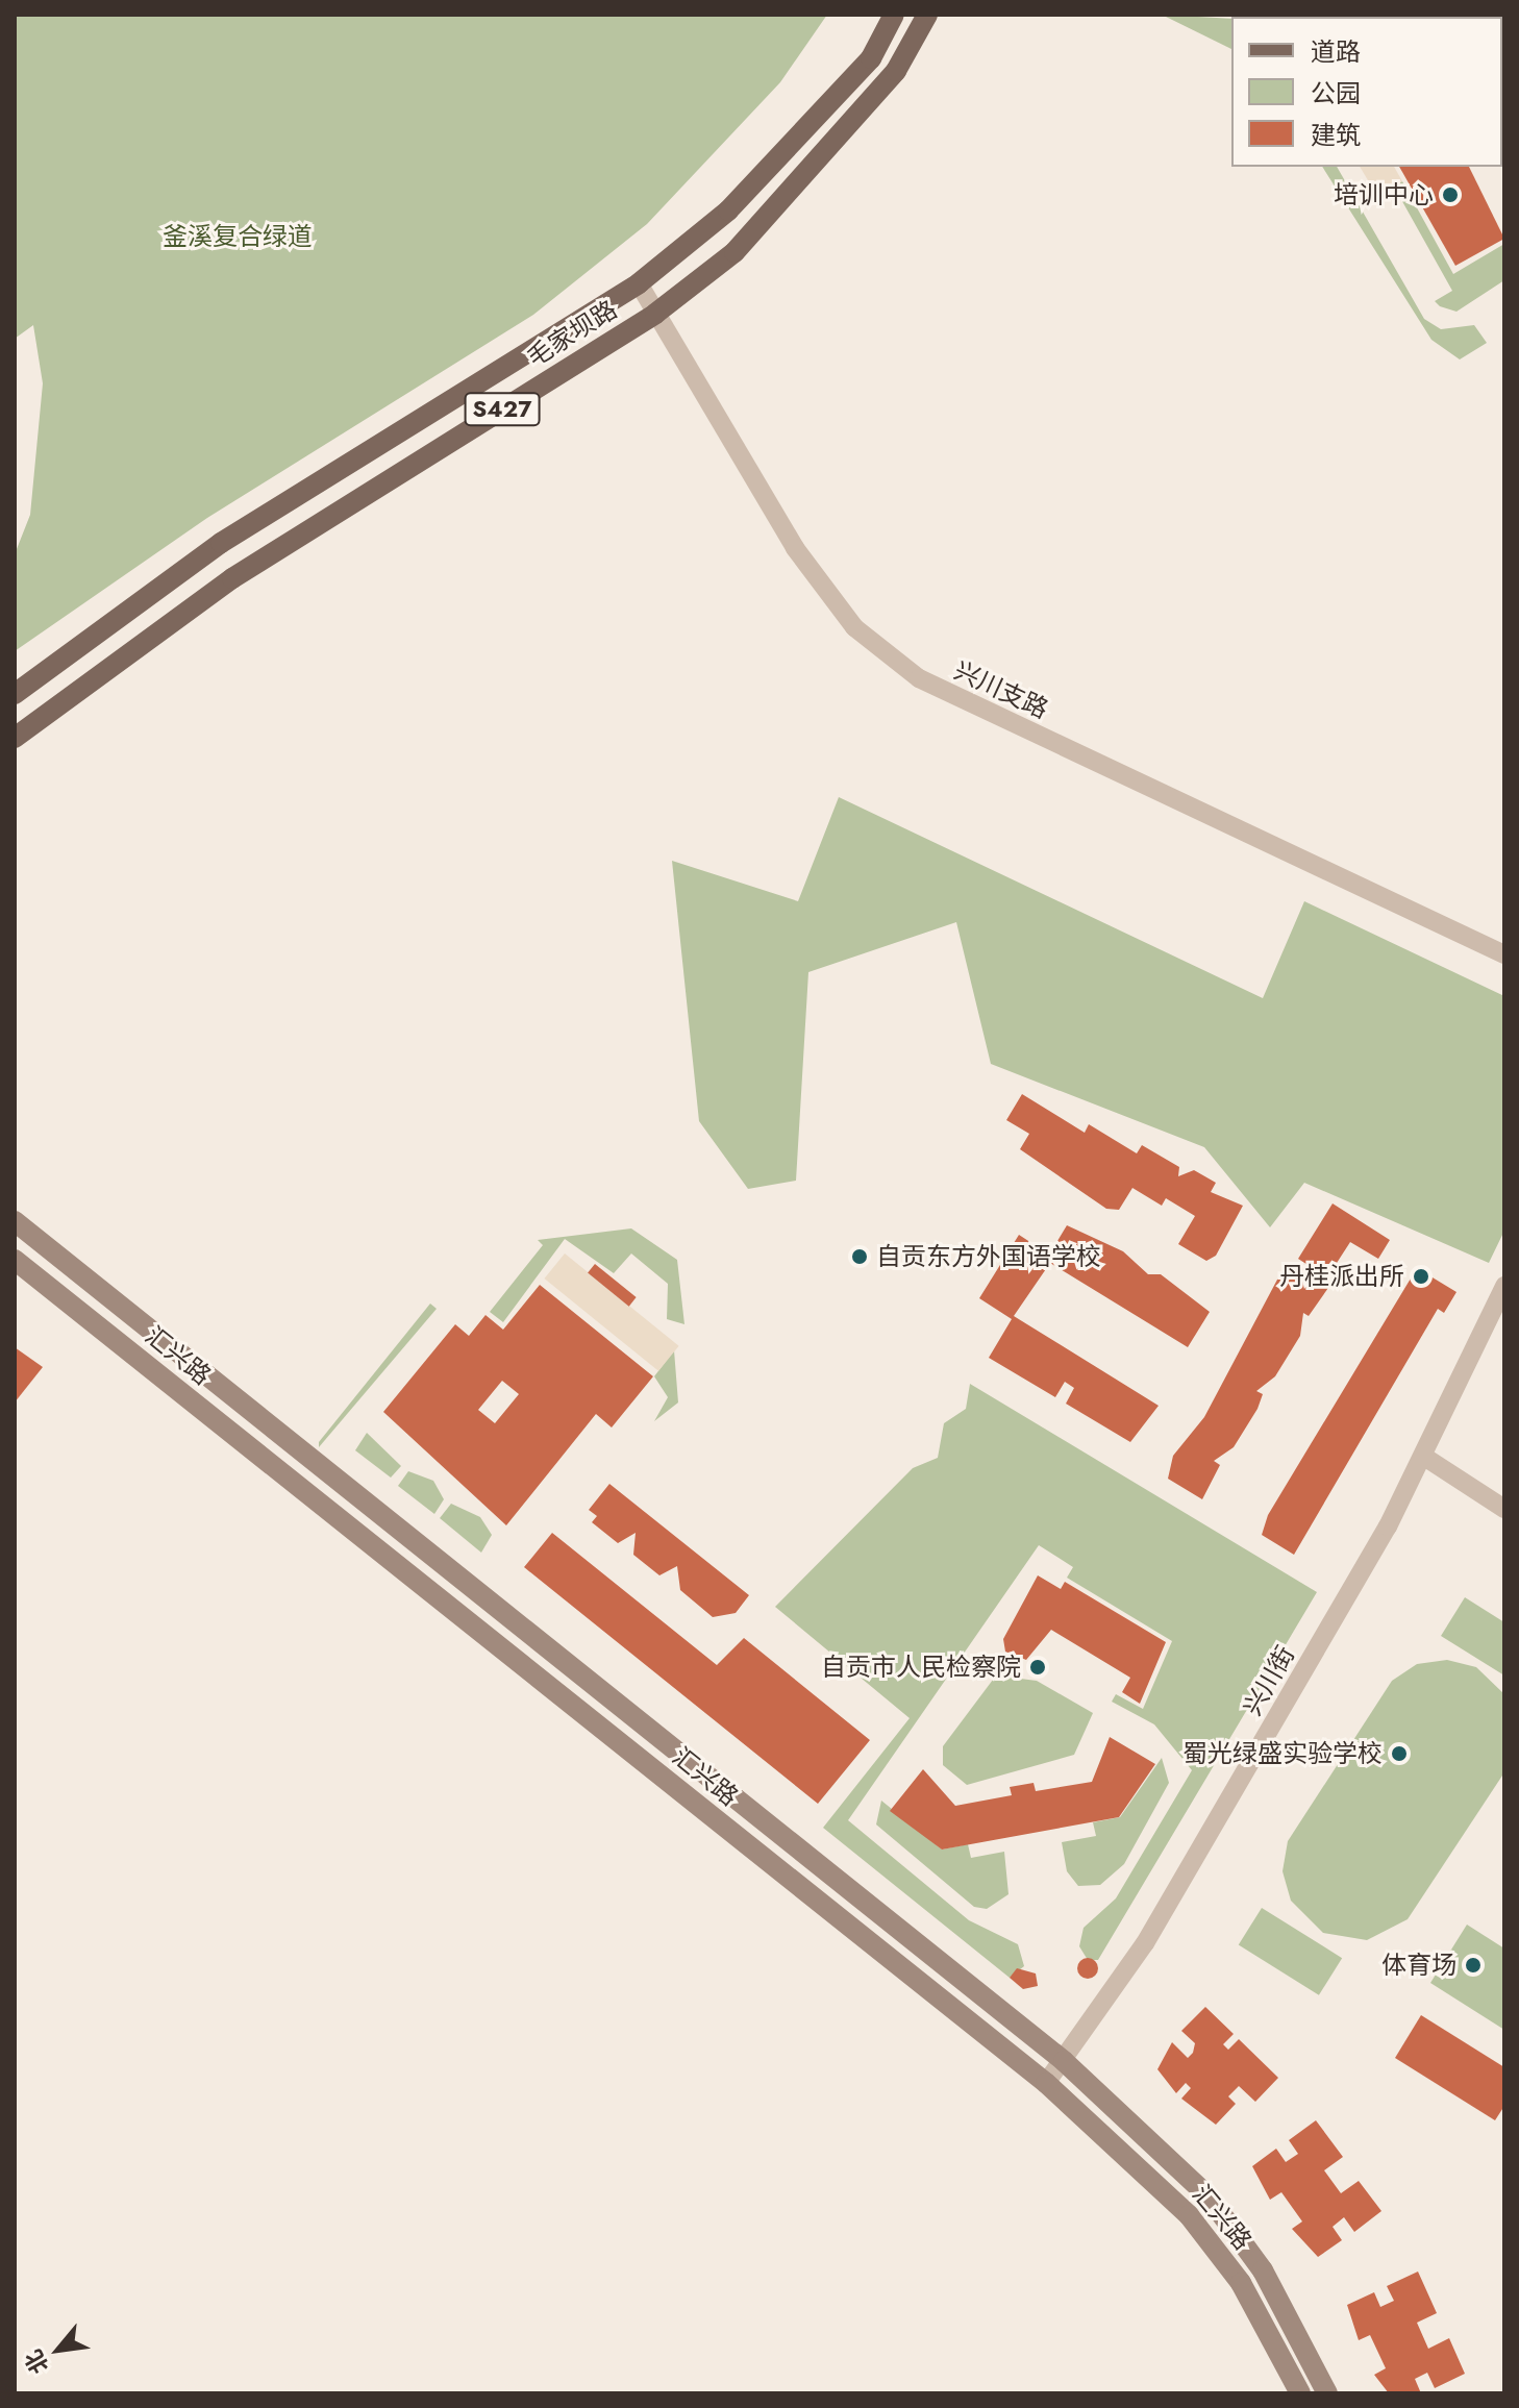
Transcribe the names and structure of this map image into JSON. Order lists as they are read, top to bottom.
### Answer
{
  "streets": {
    "main road": ["毛家坝路", "S427", "汇兴路"],
    "street": ["兴川支路", "兴川街"]
  },
  "crossings": [
    ["毛家坝路", "兴川支路"],
    ["汇兴路", "兴川街"]
  ],
  "parks": ["釜溪复合绿道"],
  "places": [
    "培训中心",
    "自贡东方外国语学校",
    "丹桂派出所",
    "自贡市人民检察院",
    "蜀光绿盛实验学校",
    "体育场"
  ],
  "legend": ["道路", "公园", "建筑"],
  "north": "bottom left"
}
